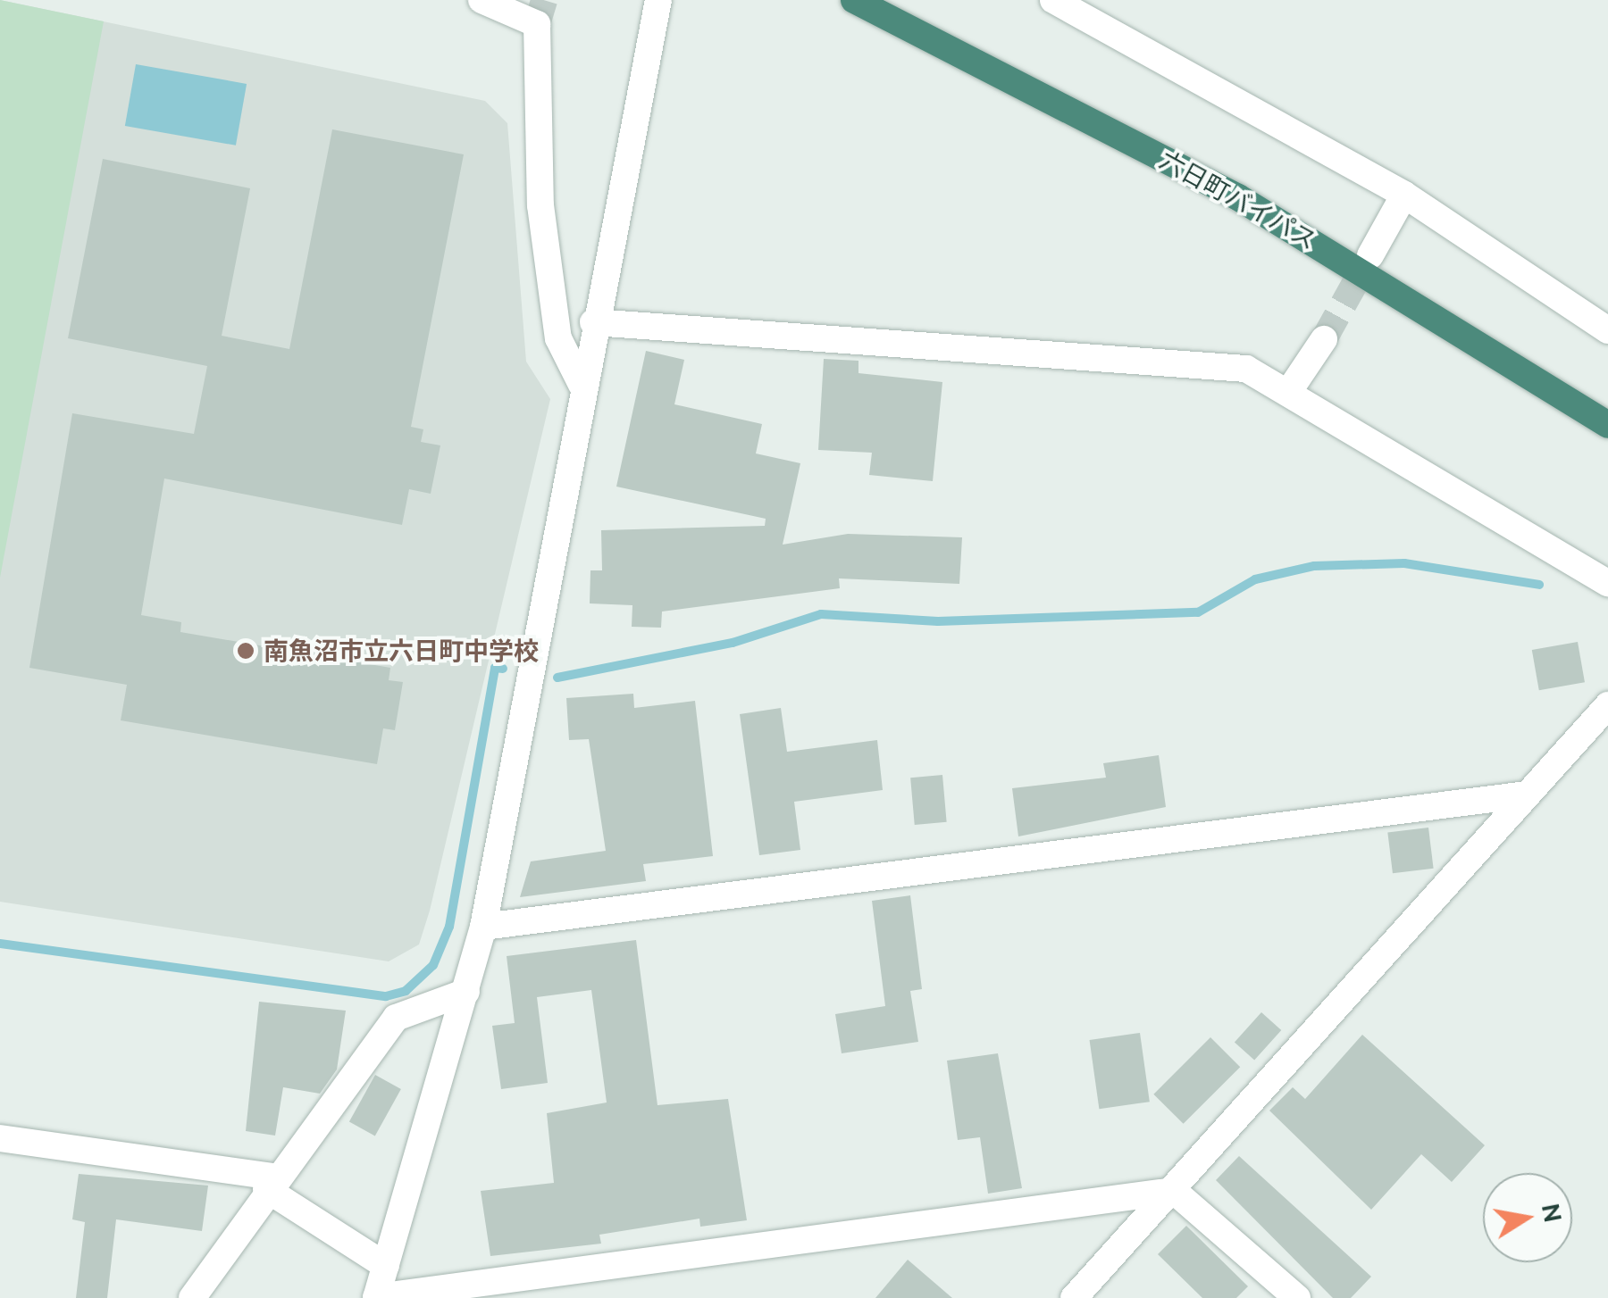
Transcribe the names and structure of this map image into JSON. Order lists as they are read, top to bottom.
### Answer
{
  "streets": {
    "highway": ["六日町バイパス"]
  },
  "places": ["南魚沼市立六日町中学校"],
  "north": "right"
}
